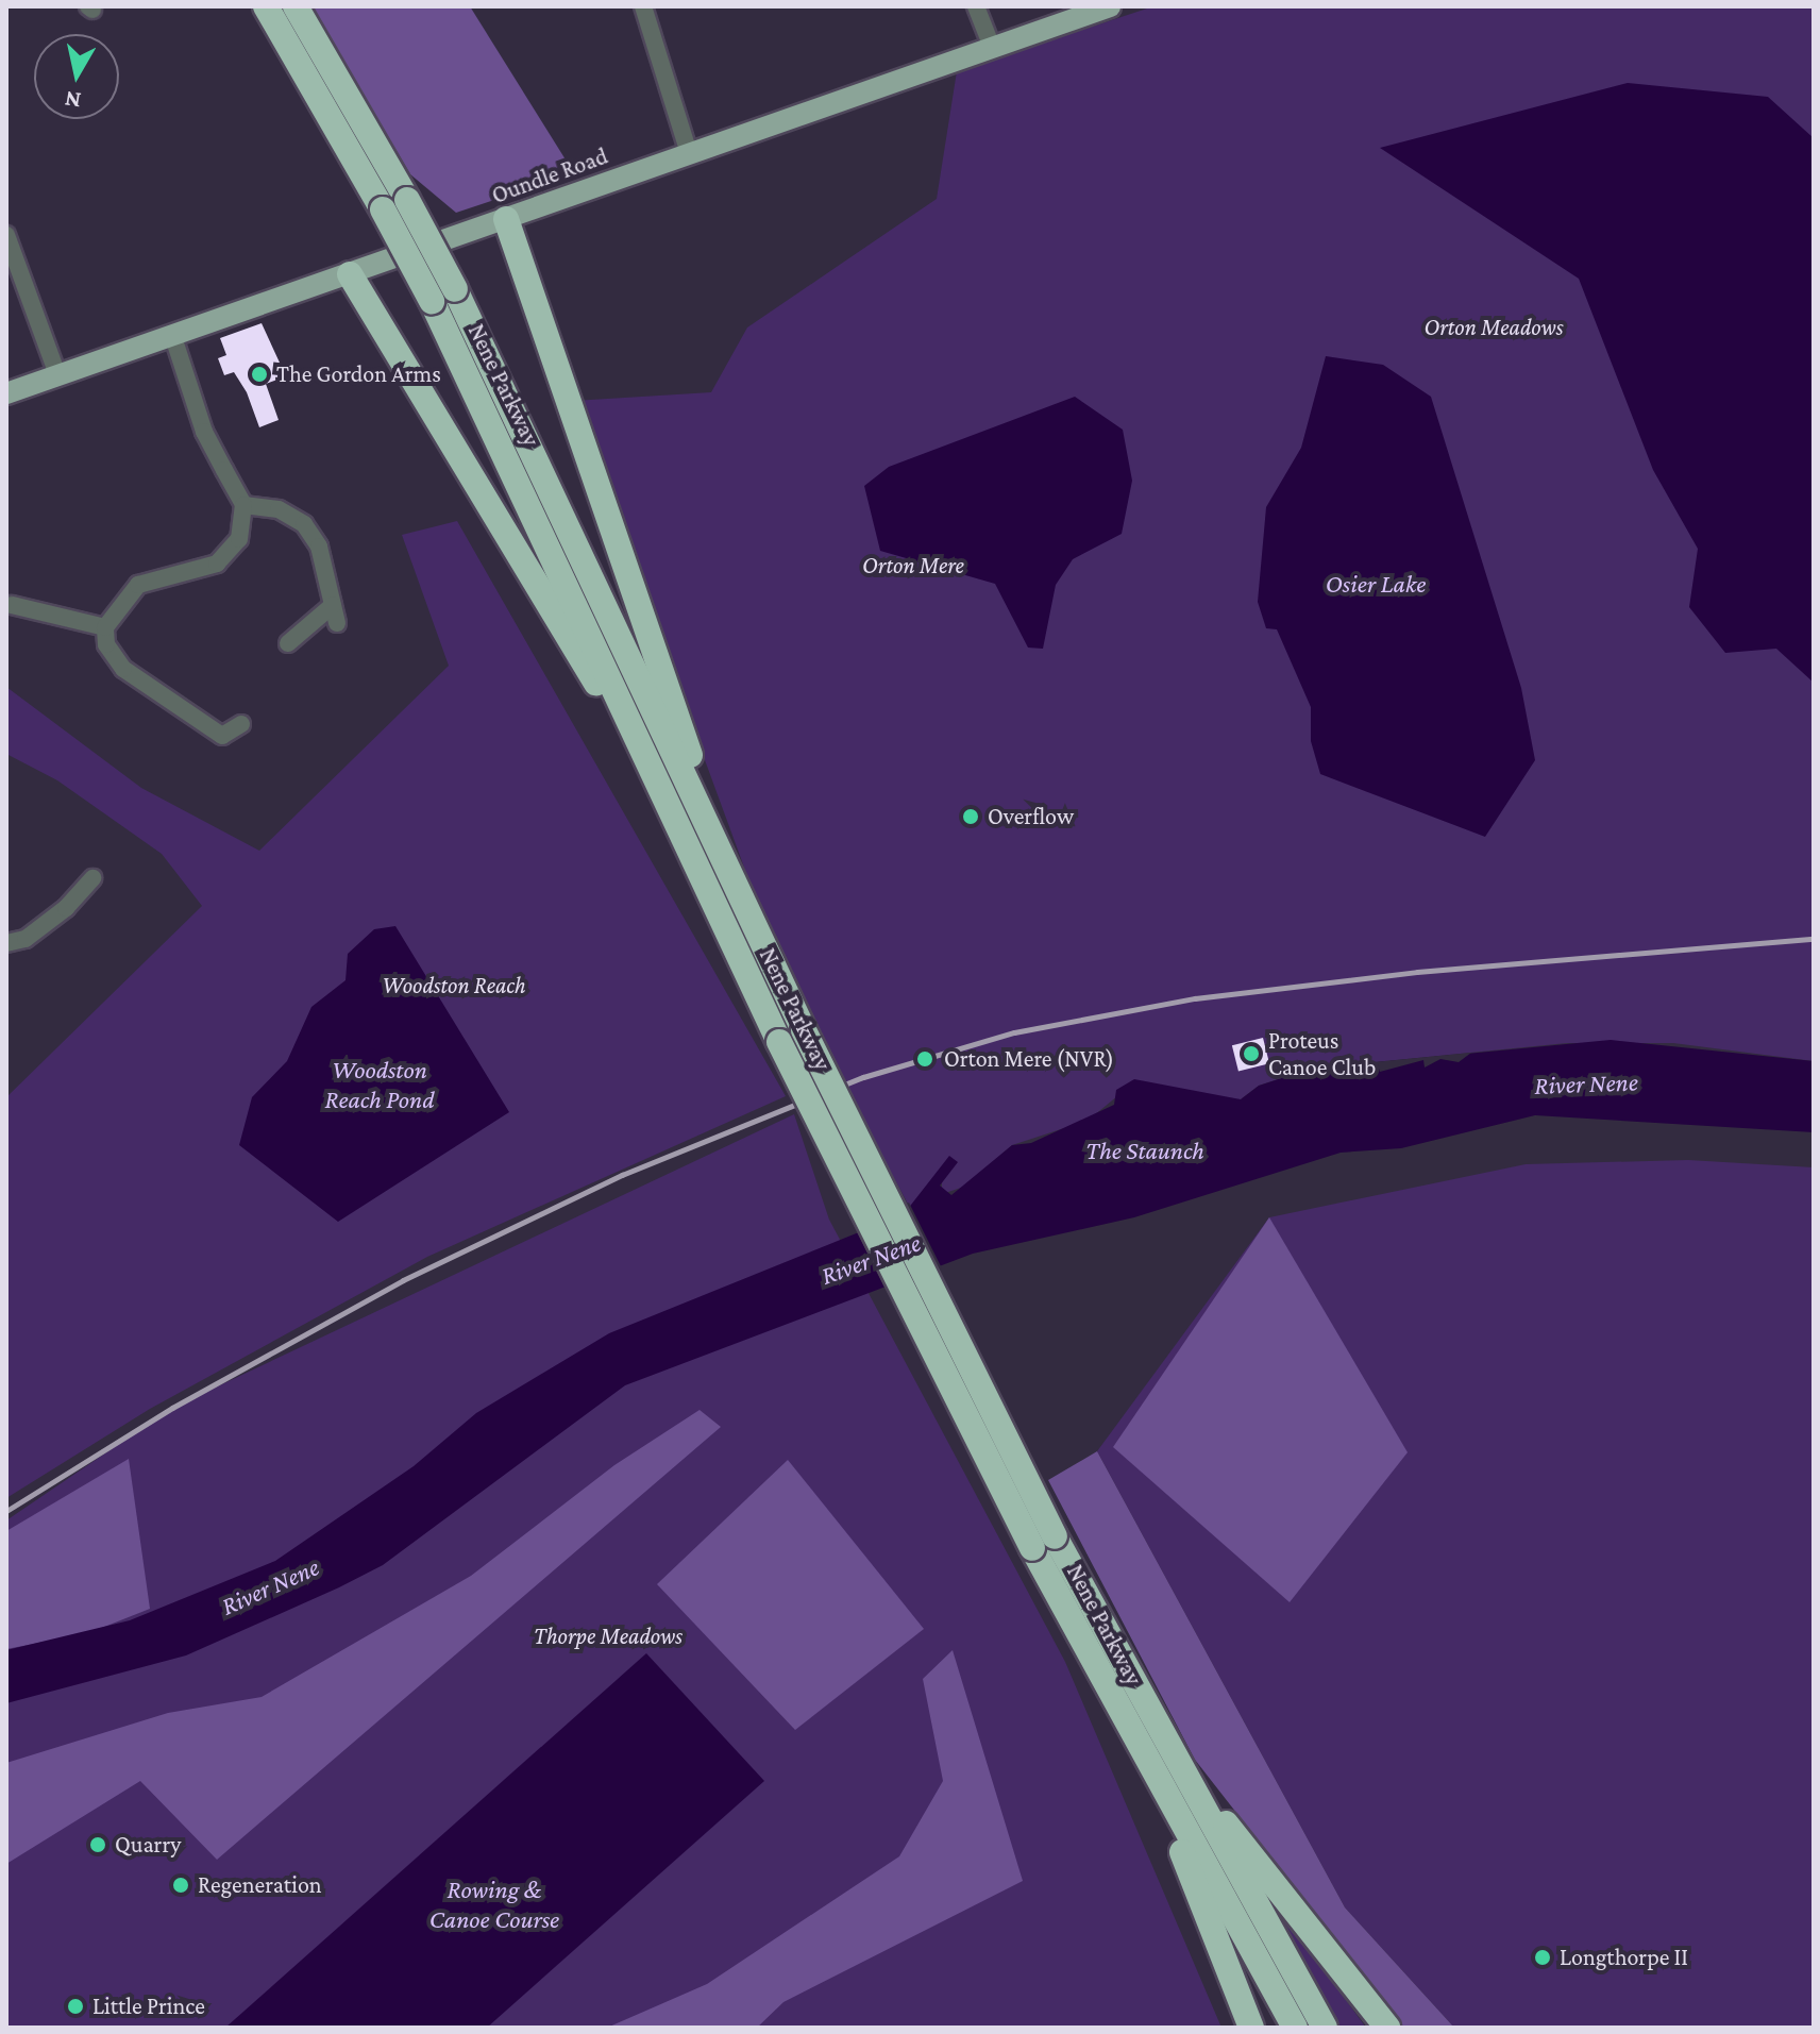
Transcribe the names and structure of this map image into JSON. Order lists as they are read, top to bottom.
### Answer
{
  "streets": {
    "highway": ["Nene Parkway"],
    "main road": ["Oundle Road"]
  },
  "water": [
    "Osier Lake",
    "Woodston Reach Pond",
    "River Nene",
    "The Staunch",
    "Rowing & Canoe Course"
  ],
  "parks": [
    "Orton Meadows",
    "Orton Mere",
    "Woodston Reach",
    "Thorpe Meadows"
  ],
  "places": [
    "The Gordon Arms",
    "Overflow",
    "Proteus Canoe Club",
    "Orton Mere (NVR)",
    "Quarry",
    "Regeneration",
    "Longthorpe II",
    "Little Prince"
  ],
  "north": "bottom"
}
